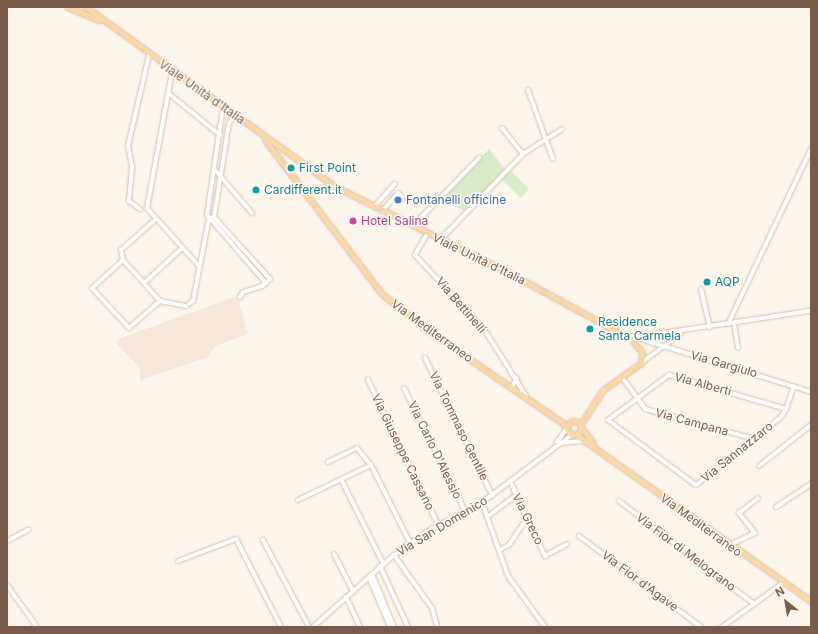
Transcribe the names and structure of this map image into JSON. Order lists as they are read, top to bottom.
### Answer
{
  "streets": {
    "main road": ["Viale Unità d'Italia", "Via Mediterraneo"],
    "street": [
      "Via Bettinelli",
      "Via Gargiulo",
      "Via Alberti",
      "Via Campana",
      "Via Tommaso Gentile",
      "Via Carlo D'Alessio",
      "Via Giuseppe Cassano",
      "Via Sannazzaro",
      "Via Greco",
      "Via San Domenico",
      "Via Fior di Melograno",
      "Via Fior d'Agave"
    ]
  },
  "crossings": [
    ["Viale Unità d'Italia", "Via Bettinelli"],
    ["Viale Unità d'Italia", "Via Mediterraneo"],
    ["Viale Unità d'Italia", "Via Gargiulo"],
    ["Via Bettinelli", "Via Mediterraneo"],
    ["Via Mediterraneo", "Via San Domenico"],
    ["Via Gargiulo", "Via Sannazzaro"],
    ["Via Alberti", "Via Campana"],
    ["Via Alberti", "Via Sannazzaro"],
    ["Via Campana", "Via Sannazzaro"],
    ["Via Tommaso Gentile", "Via San Domenico"],
    ["Via Carlo D'Alessio", "Via San Domenico"],
    ["Via Giuseppe Cassano", "Via San Domenico"],
    ["Via Greco", "Via San Domenico"]
  ],
  "places": [
    "First Point",
    "Cardifferent.it",
    "Fontanelli officine",
    "Hotel Salina",
    "AQP",
    "Residence Santa Carmela"
  ],
  "north": "top left"
}
